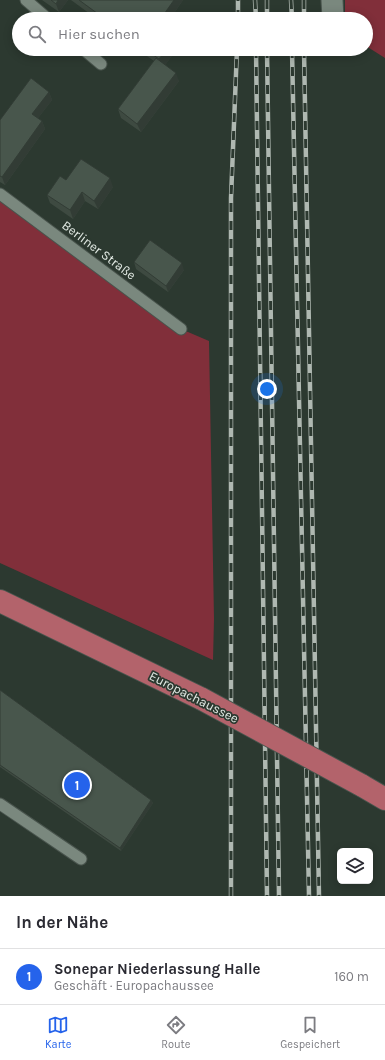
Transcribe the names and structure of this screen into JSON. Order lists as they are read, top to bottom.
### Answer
{
  "streets": {
    "main road": ["Europachaussee"],
    "lane": ["Berliner Straße"]
  },
  "page": {
    "search": "Hier suchen",
    "pins": "1",
    "heading": "In der Nähe",
    "list": [
      {
        "mark": "1",
        "name": "Sonepar Niederlassung Halle",
        "note": "Geschäft · Europachaussee",
        "value": "160 m"
      }
    ],
    "nav": ["Karte", "Route", "Gespeichert"]
  }
}
